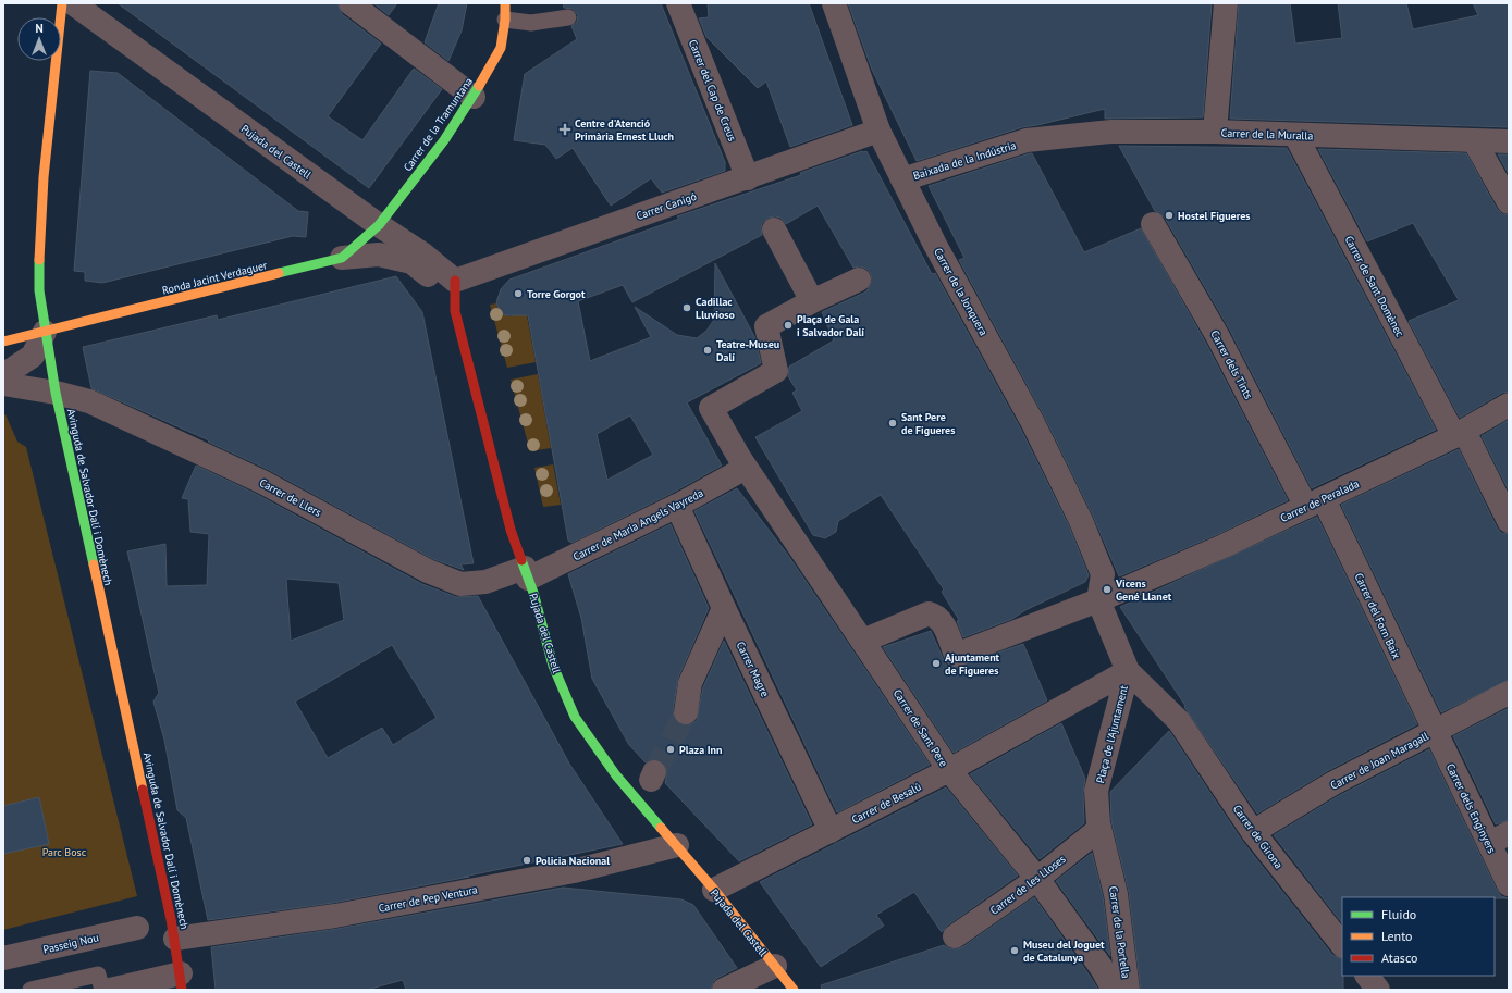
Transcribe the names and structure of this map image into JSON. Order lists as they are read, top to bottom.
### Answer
{
  "streets": {
    "street": [
      "Carrer del Cap de Creus",
      "Carrer de la Tramuntana",
      "Carrer de la Muralla",
      "Pujada del Castell",
      "Baixada de la Indústria",
      "Carrer Canigó",
      "Ronda Jacint Verdaguer",
      "Carrer de Sant Domènec",
      "Carrer de la Jonquera",
      "Carrer dels Tints",
      "Avinguda de Salvador Dalí i Domènech",
      "Carrer de Llers",
      "Carrer de Peralada",
      "Carrer de Maria Angels Vayreda",
      "Carrer del Forn Baix",
      "Carrer Magre",
      "Carrer de Sant Pere",
      "Plaça de l'Ajuntament",
      "Carrer de Joan Maragall",
      "Carrer de Besalú",
      "Carrer dels Enginyers",
      "Carrer de Girona",
      "Carrer de les Lloses",
      "Carrer de Pep Ventura",
      "Carrer de la Portella",
      "Passeig Nou"
    ]
  },
  "crossings": [
    ["Carrer del Cap de Creus", "Carrer Canigó"],
    ["Carrer de la Tramuntana", "Pujada del Castell"],
    ["Carrer de la Tramuntana", "Ronda Jacint Verdaguer"],
    ["Carrer de la Muralla", "Baixada de la Indústria"],
    ["Carrer de la Muralla", "Carrer de Sant Domènec"],
    ["Pujada del Castell", "Carrer Canigó"],
    ["Pujada del Castell", "Ronda Jacint Verdaguer"],
    ["Pujada del Castell", "Carrer de Llers"],
    ["Pujada del Castell", "Carrer de Maria Angels Vayreda"],
    ["Pujada del Castell", "Carrer de Besalú"],
    ["Pujada del Castell", "Carrer de Pep Ventura"],
    ["Baixada de la Indústria", "Carrer de la Jonquera"],
    ["Carrer Canigó", "Carrer de la Jonquera"],
    ["Ronda Jacint Verdaguer", "Avinguda de Salvador Dalí i Domènech"],
    ["Carrer de Sant Domènec", "Carrer de Peralada"],
    ["Carrer de la Jonquera", "Carrer de Peralada"],
    ["Carrer de la Jonquera", "Plaça de l'Ajuntament"],
    ["Carrer dels Tints", "Carrer de Peralada"],
    ["Carrer dels Tints", "Carrer del Forn Baix"],
    ["Avinguda de Salvador Dalí i Domènech", "Carrer de Llers"],
    ["Avinguda de Salvador Dalí i Domènech", "Carrer de Pep Ventura"],
    ["Carrer de Llers", "Carrer de Maria Angels Vayreda"],
    ["Carrer de Peralada", "Carrer del Forn Baix"],
    ["Carrer de Peralada", "Plaça de l'Ajuntament"],
    ["Carrer de Maria Angels Vayreda", "Carrer Magre"],
    ["Carrer de Maria Angels Vayreda", "Carrer de Sant Pere"],
    ["Carrer del Forn Baix", "Carrer de Joan Maragall"],
    ["Carrer del Forn Baix", "Carrer dels Enginyers"],
    ["Carrer Magre", "Carrer de Besalú"],
    ["Carrer de Sant Pere", "Carrer de Besalú"],
    ["Carrer de Sant Pere", "Carrer de les Lloses"],
    ["Plaça de l'Ajuntament", "Carrer de Besalú"],
    ["Plaça de l'Ajuntament", "Carrer de Girona"],
    ["Plaça de l'Ajuntament", "Carrer de les Lloses"],
    ["Plaça de l'Ajuntament", "Carrer de la Portella"],
    ["Carrer de Joan Maragall", "Carrer dels Enginyers"],
    ["Carrer de Joan Maragall", "Carrer de Girona"],
    ["Carrer de les Lloses", "Carrer de la Portella"]
  ],
  "parks": ["Parc Bosc"],
  "places": {
    "health": ["Centre d'Atenció Primària Ernest Lluch"],
    "other": [
      "Hostel Figueres",
      "Torre Gorgot",
      "Cadillac Lluvioso",
      "Plaça de Gala i Salvador Dalí",
      "Teatre-Museu Dalí",
      "Sant Pere de Figueres",
      "Vicens Gené Llanet",
      "Ajuntament de Figueres",
      "Plaza Inn",
      "Policia Nacional",
      "Museu del Joguet de Catalunya"
    ]
  },
  "legend": ["Fluido", "Lento", "Atasco"],
  "north": "top"
}
